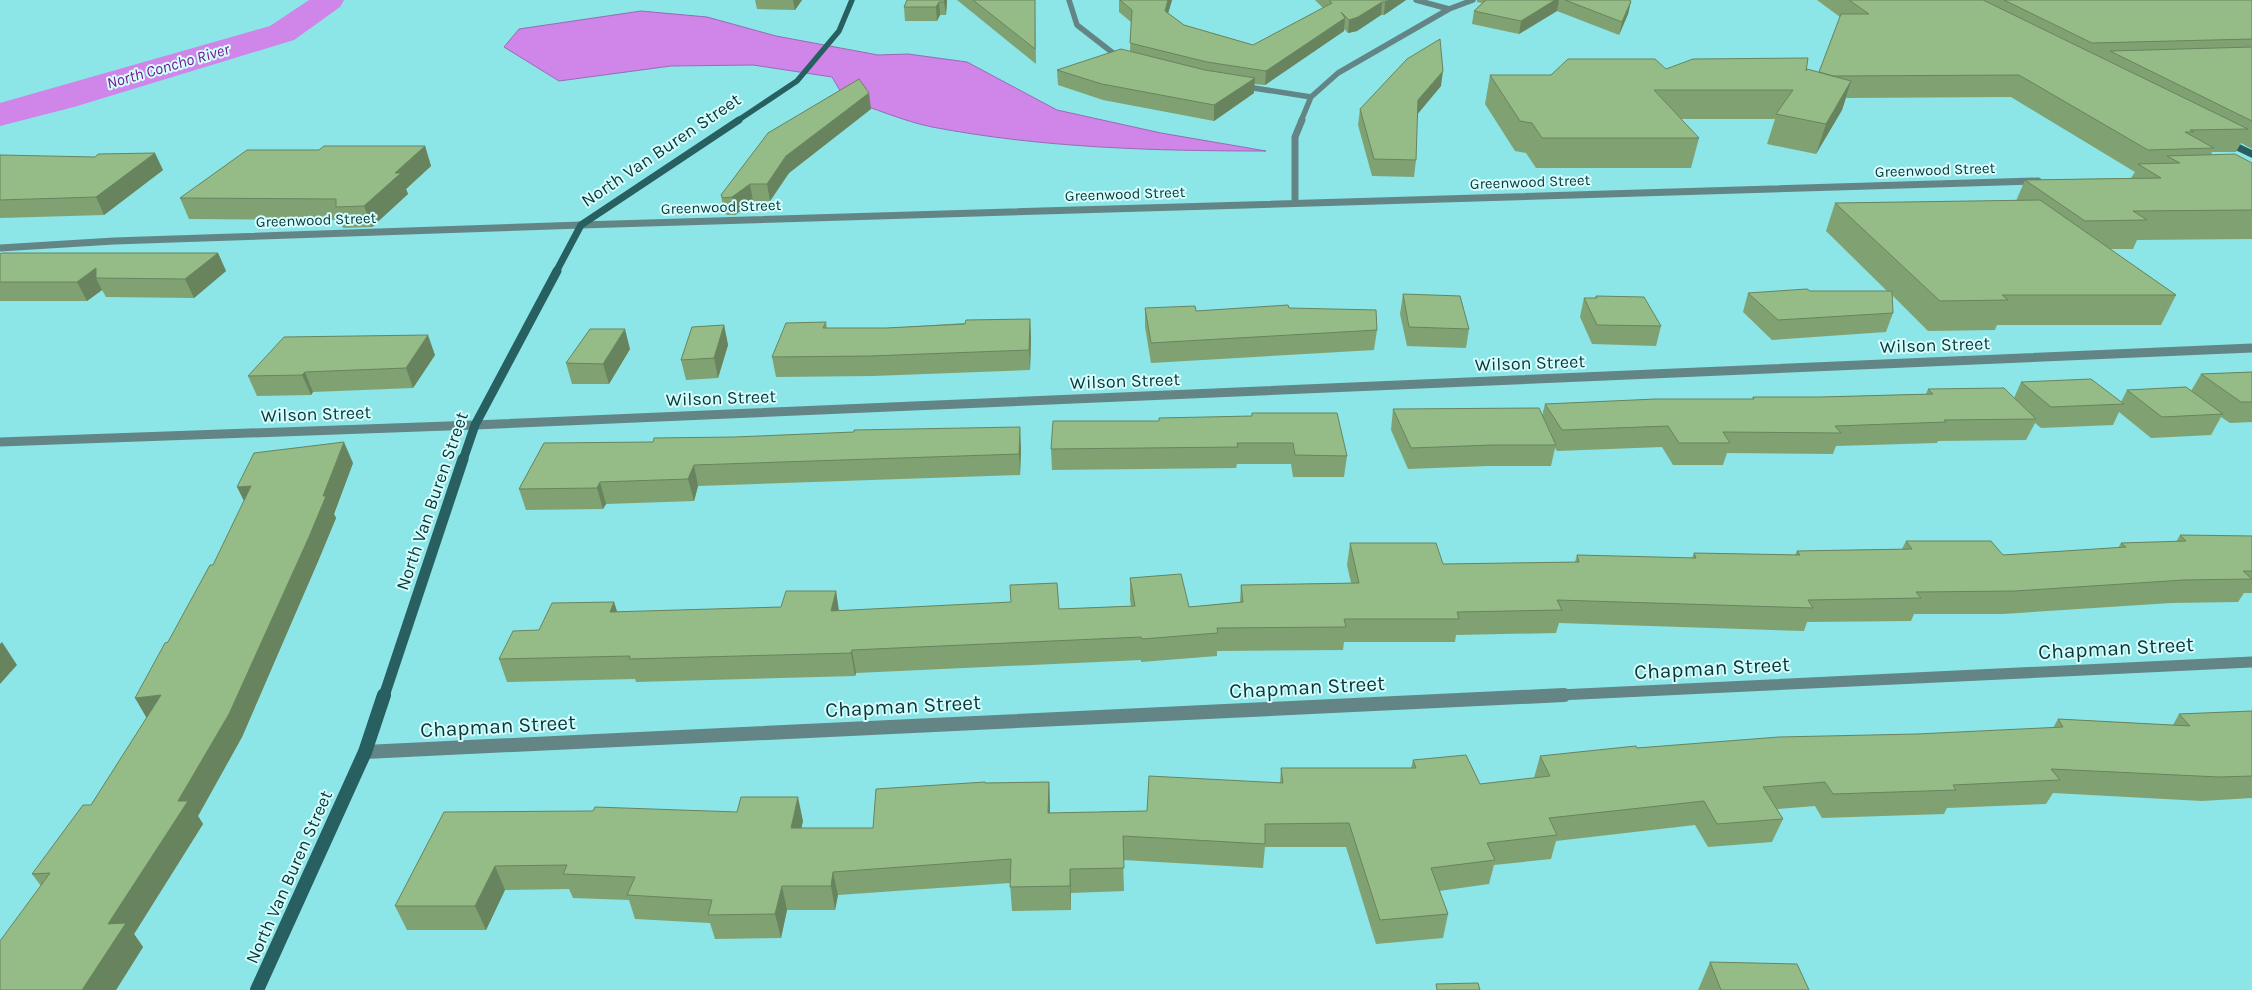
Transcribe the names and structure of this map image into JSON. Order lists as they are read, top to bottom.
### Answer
{
  "streets": {
    "street": [
      "North Van Buren Street",
      "Greenwood Street",
      "Wilson Street",
      "Chapman Street"
    ]
  },
  "crossings": [
    ["North Van Buren Street", "Greenwood Street"],
    ["North Van Buren Street", "Wilson Street"],
    ["North Van Buren Street", "Chapman Street"]
  ],
  "water": ["North Concho River"]
}
